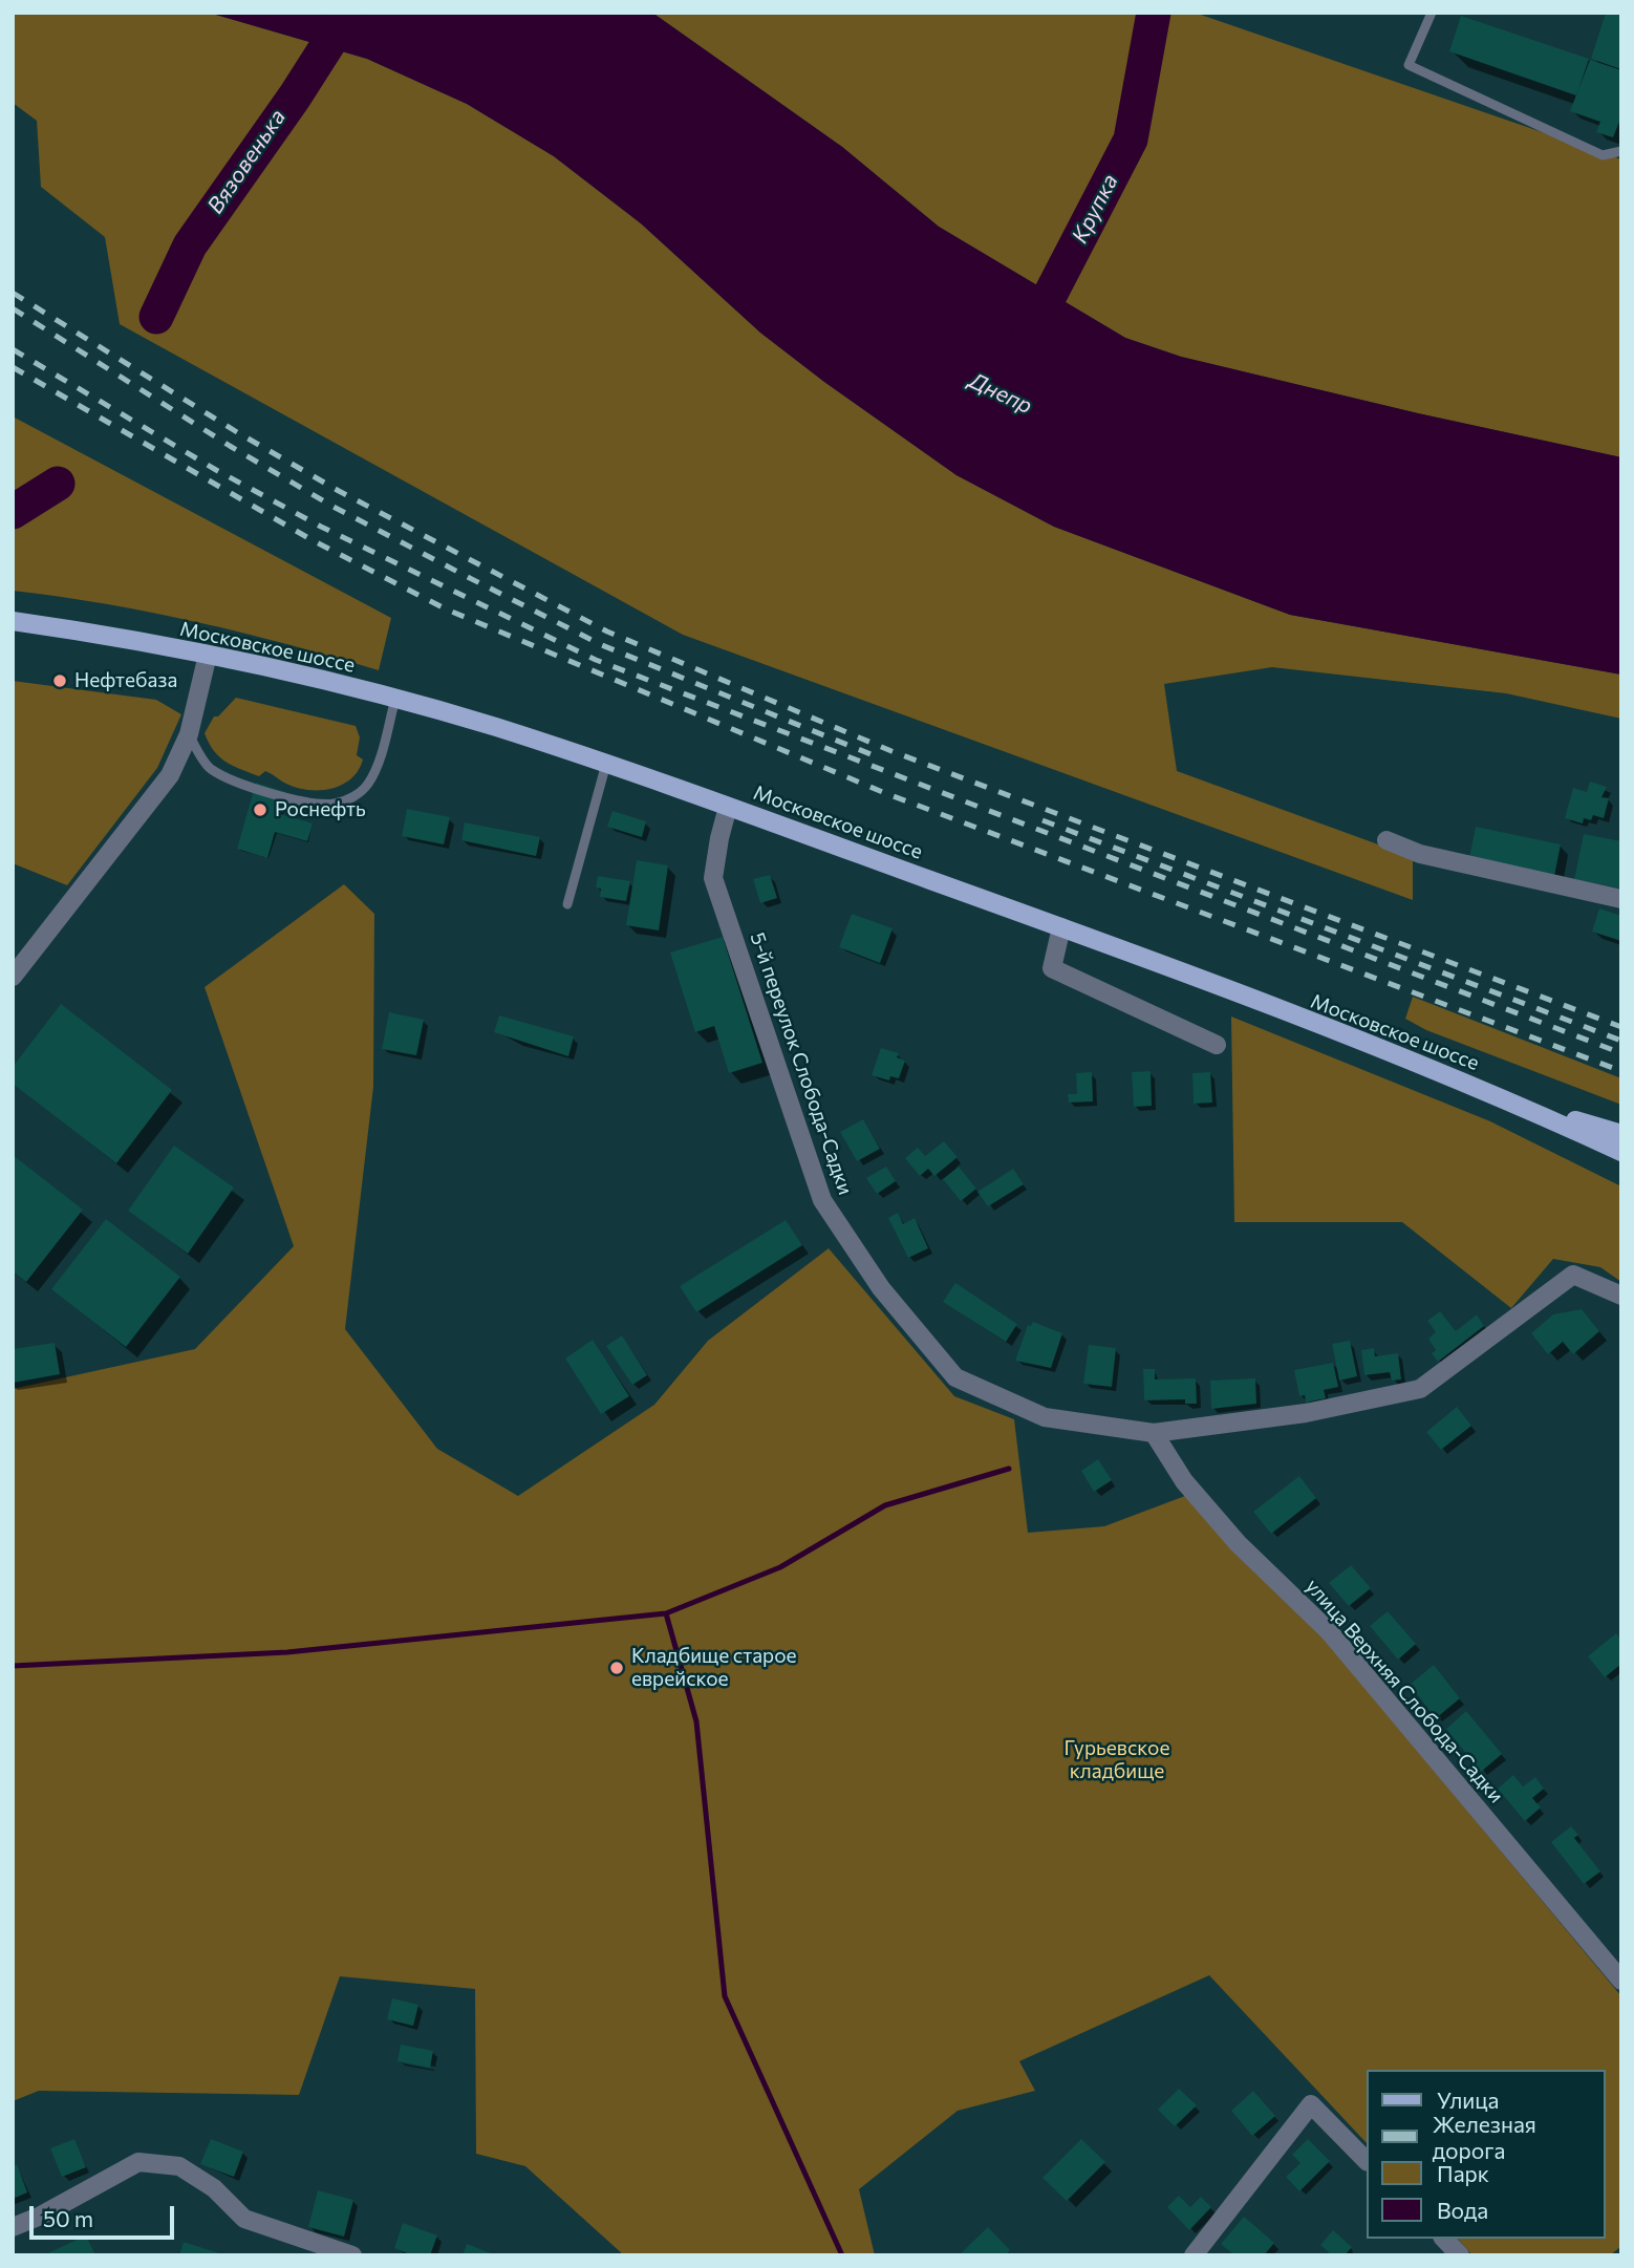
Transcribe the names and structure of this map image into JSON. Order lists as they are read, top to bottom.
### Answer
{
  "streets": {
    "main road": ["Московское шоссе"],
    "street": ["5-й переулок Слобода-Садки", "улица Верхняя Слобода-Садки"]
  },
  "crossings": [
    ["Московское шоссе", "5-й переулок Слобода-Садки"],
    ["5-й переулок Слобода-Садки", "улица Верхняя Слобода-Садки"]
  ],
  "water": ["Вязовенька", "Крупка", "Днепр"],
  "parks": ["Гурьевское кладбище"],
  "places": ["Нефтебаза", "Роснефть", "Кладбище старое еврейское"],
  "legend": [
    "Улица",
    "Железная дорога",
    "Парк",
    "Вода"
  ],
  "scale_bar": "50 m"
}
